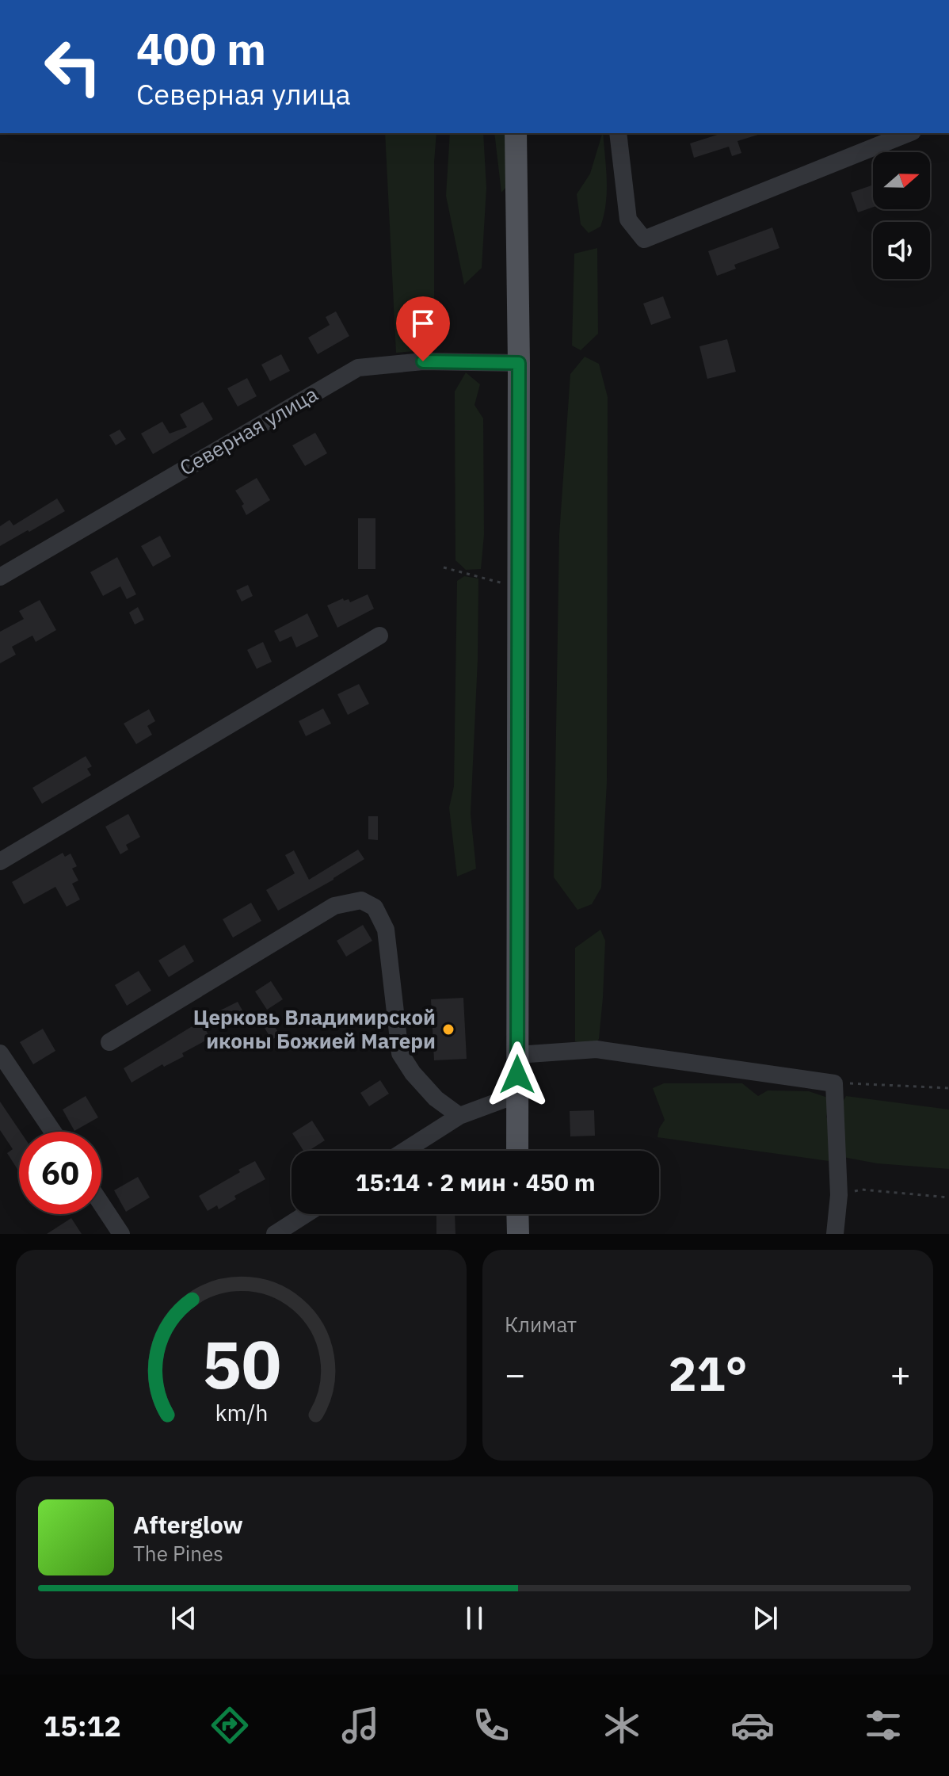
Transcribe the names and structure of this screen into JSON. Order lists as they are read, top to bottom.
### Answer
{
  "streets": {
    "street": ["Северная улица"]
  },
  "places": ["Церковь Владимирской иконы Божией Матери"],
  "north": "right",
  "page": {
    "turn": ["400 m", "Северная улица"],
    "limit": "60",
    "trip": "15:14 · 2 мин · 450 m",
    "tile": "Климат",
    "heat": ["−", "21°", "+"],
    "song": ["Afterglow", "The Pines"],
    "tabs": "15:12",
    "gauge": ["50", "km/h"]
  }
}
